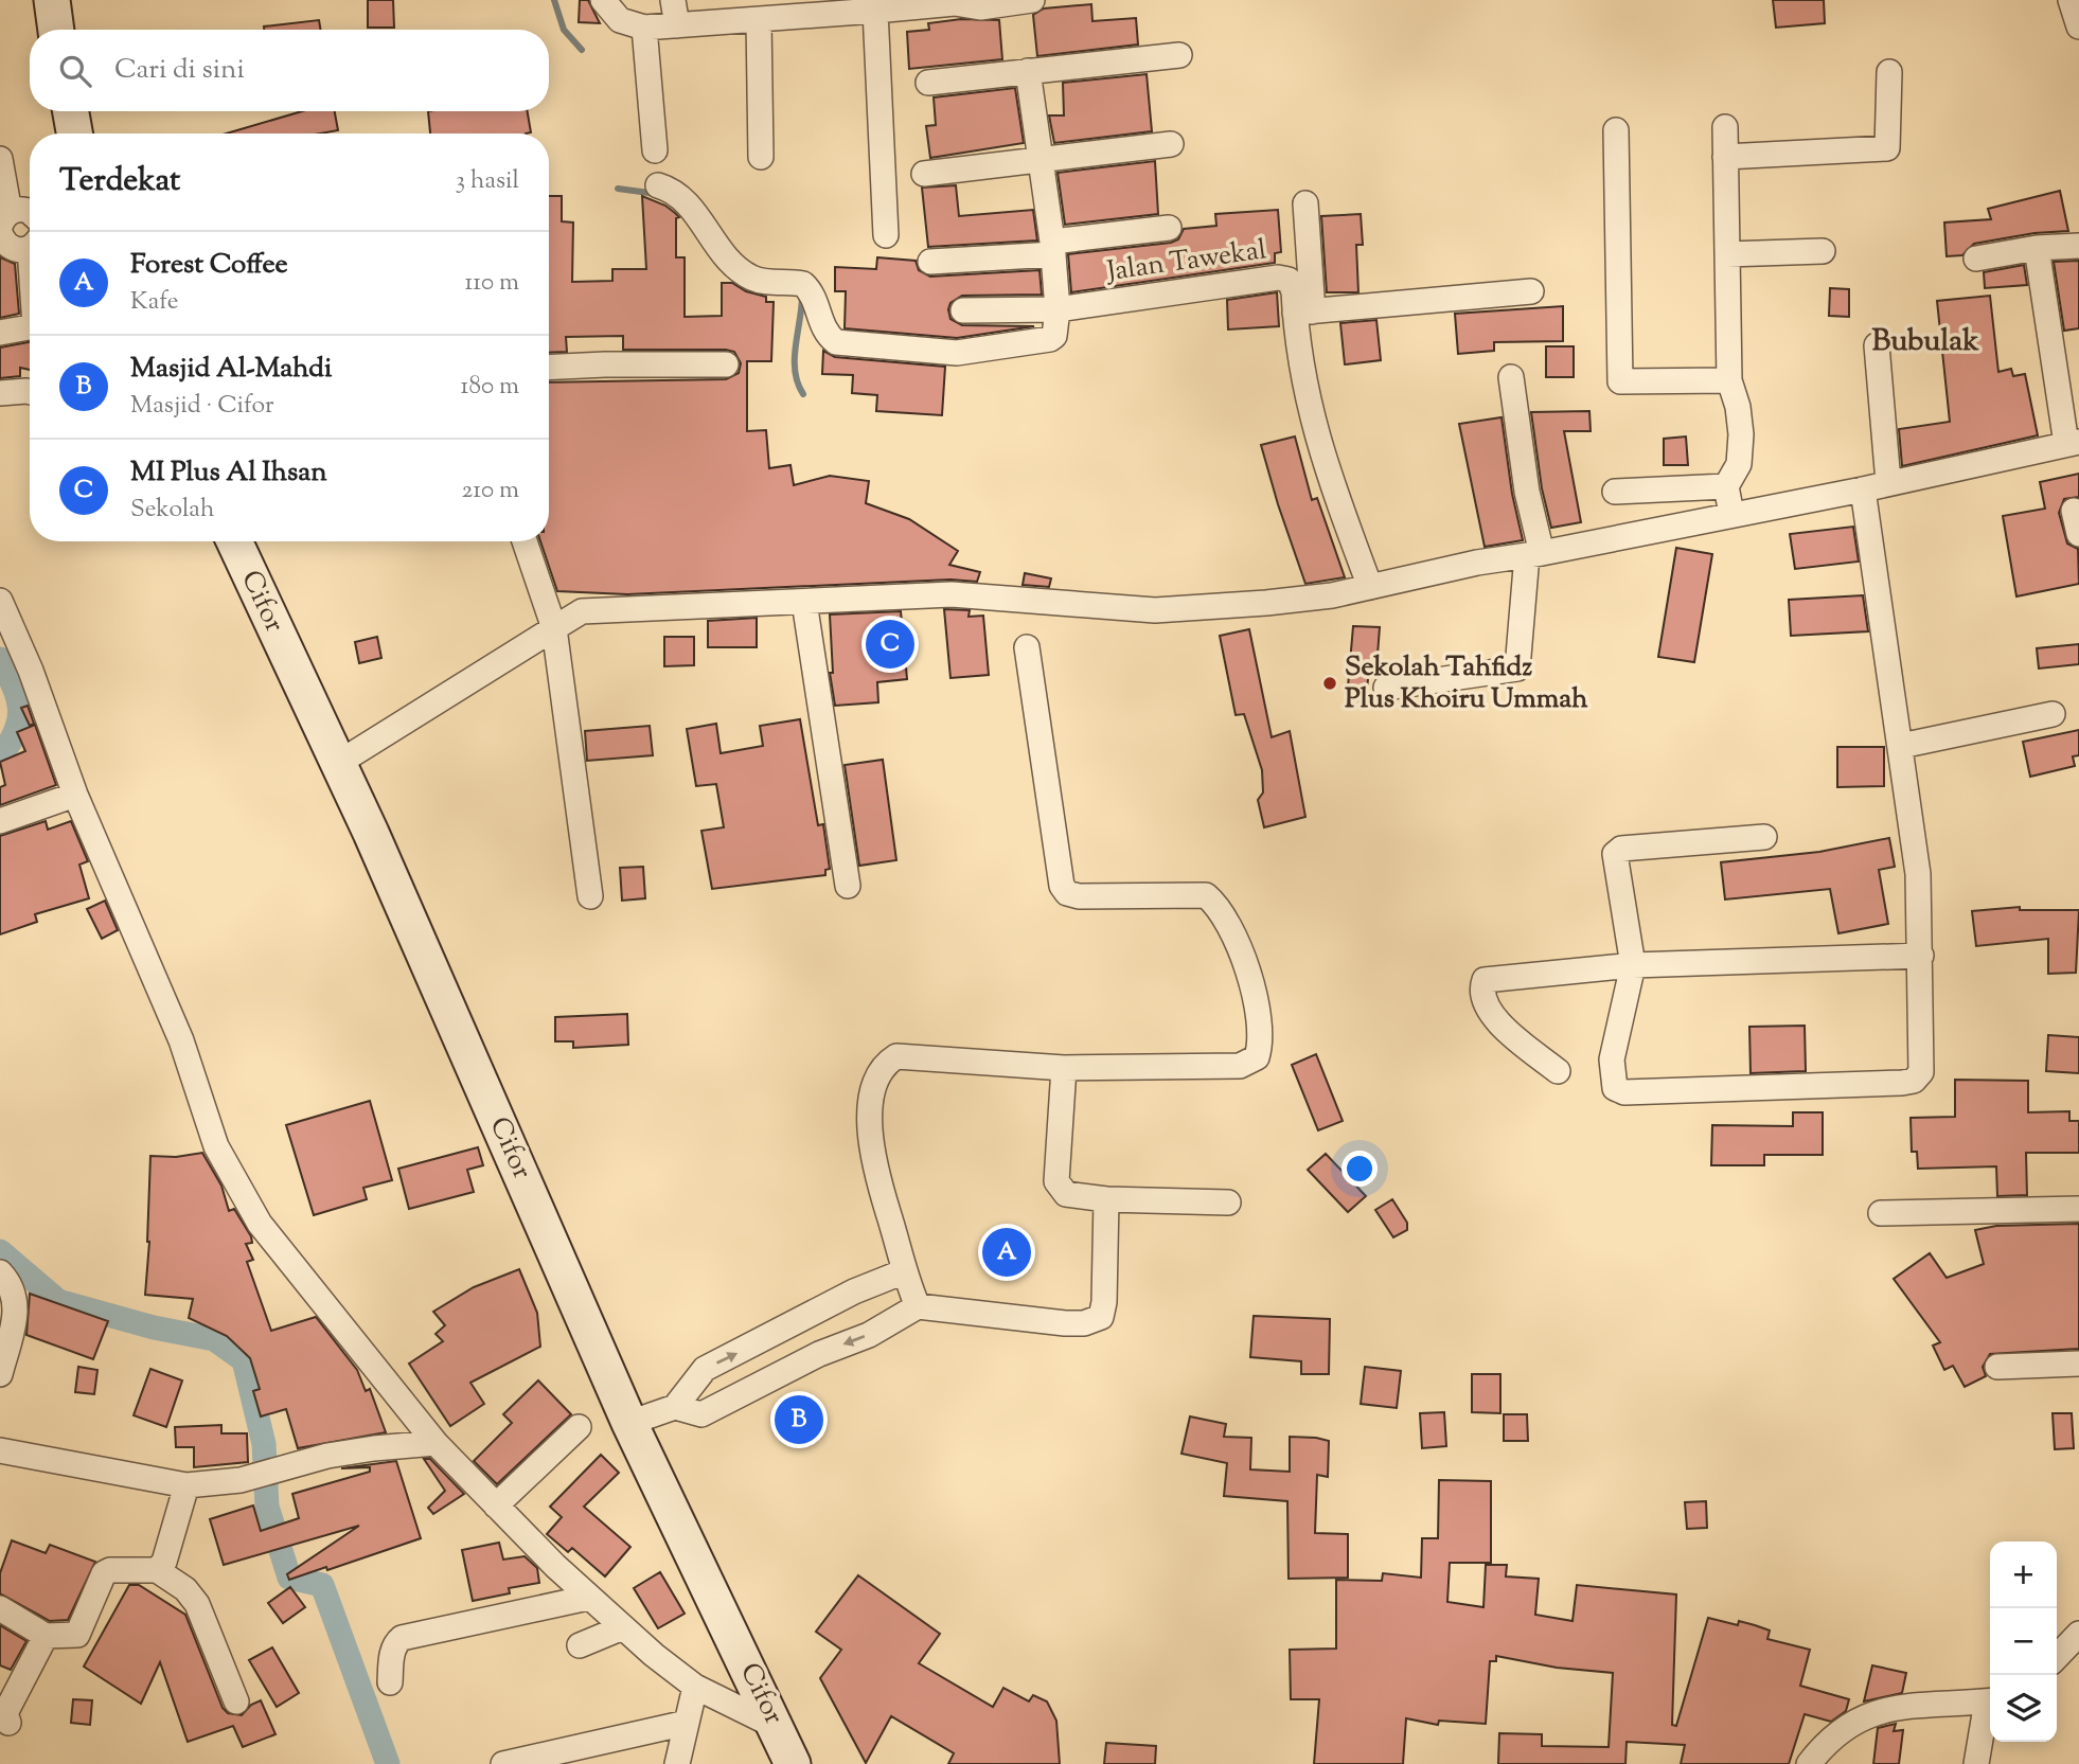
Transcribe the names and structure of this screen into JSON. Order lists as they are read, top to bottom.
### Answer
{
  "streets": {
    "street": ["Jalan Tawekal", "Cifor"]
  },
  "districts": ["Bubulak"],
  "places": ["Sekolah Tahfidz Plus Khoiru Ummah"],
  "page": {
    "search": "Cari di sini",
    "heading": ["Terdekat", "3 hasil"],
    "list": [
      {
        "mark": "A",
        "name": "Forest Coffee",
        "note": "Kafe",
        "value": "110 m"
      },
      {
        "mark": "B",
        "name": "Masjid Al-Mahdi",
        "note": "Masjid · Cifor",
        "value": "180 m"
      },
      {
        "mark": "C",
        "name": "MI Plus Al Ihsan",
        "note": "Sekolah",
        "value": "210 m"
      }
    ],
    "pins": ["C", "A", "B"],
    "map_buttons": ["+", "−"]
  }
}
